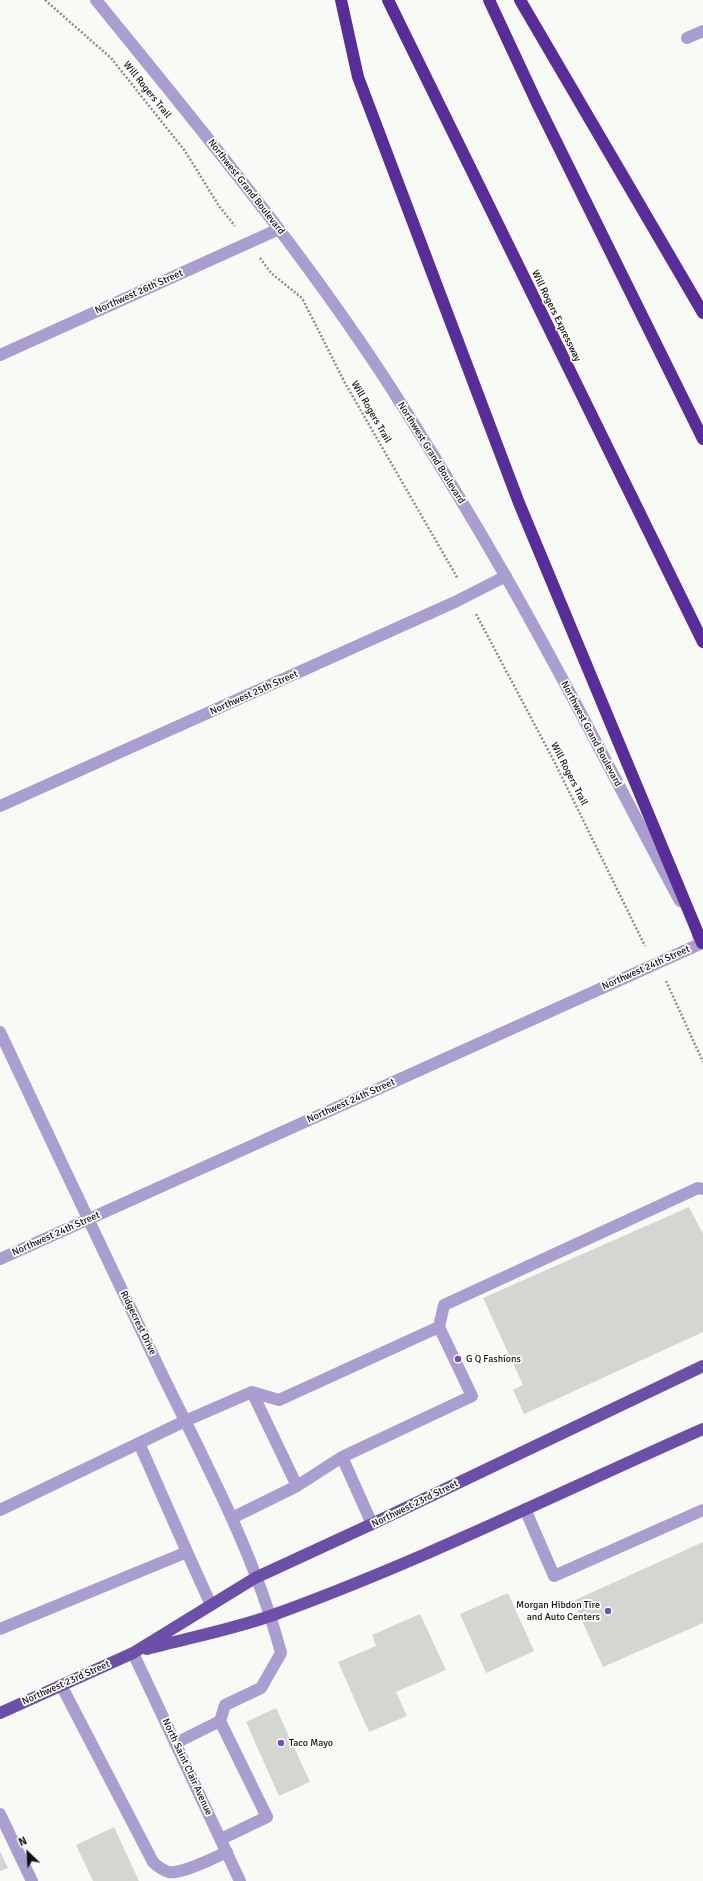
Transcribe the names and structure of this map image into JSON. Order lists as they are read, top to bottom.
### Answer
{
  "streets": {
    "highway": ["Will Rogers Expressway"],
    "main road": ["Northwest 23rd Street"],
    "street": [
      "Northwest Grand Boulevard",
      "Northwest 26th Street",
      "Northwest 25th Street",
      "Northwest 24th Street",
      "Ridgecrest Drive",
      "North Saint Clair Avenue"
    ],
    "path": ["Will Rogers Trail"]
  },
  "crossings": [
    ["Northwest Grand Boulevard", "Northwest 26th Street"],
    ["Northwest Grand Boulevard", "Northwest 25th Street"],
    ["Northwest Grand Boulevard", "Northwest 24th Street"],
    ["Northwest 24th Street", "Ridgecrest Drive"],
    ["Ridgecrest Drive", "Northwest 23rd Street"],
    ["Northwest 23rd Street", "North Saint Clair Avenue"]
  ],
  "places": ["G Q Fashions", "Morgan Hibdon Tire and Auto Centers", "Taco Mayo"],
  "north": "top left"
}
